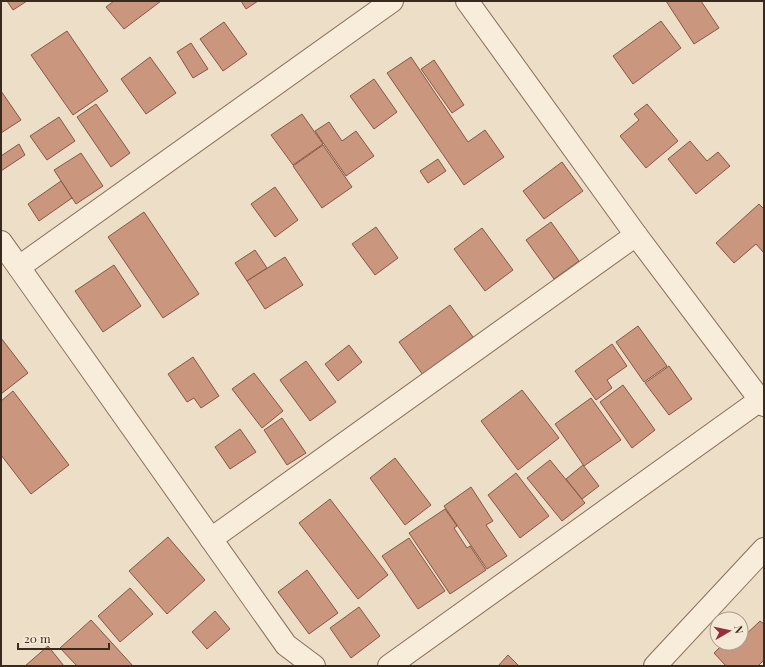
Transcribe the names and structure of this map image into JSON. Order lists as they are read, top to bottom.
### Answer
{
  "scale_bar": "20 m",
  "north": "right"
}
